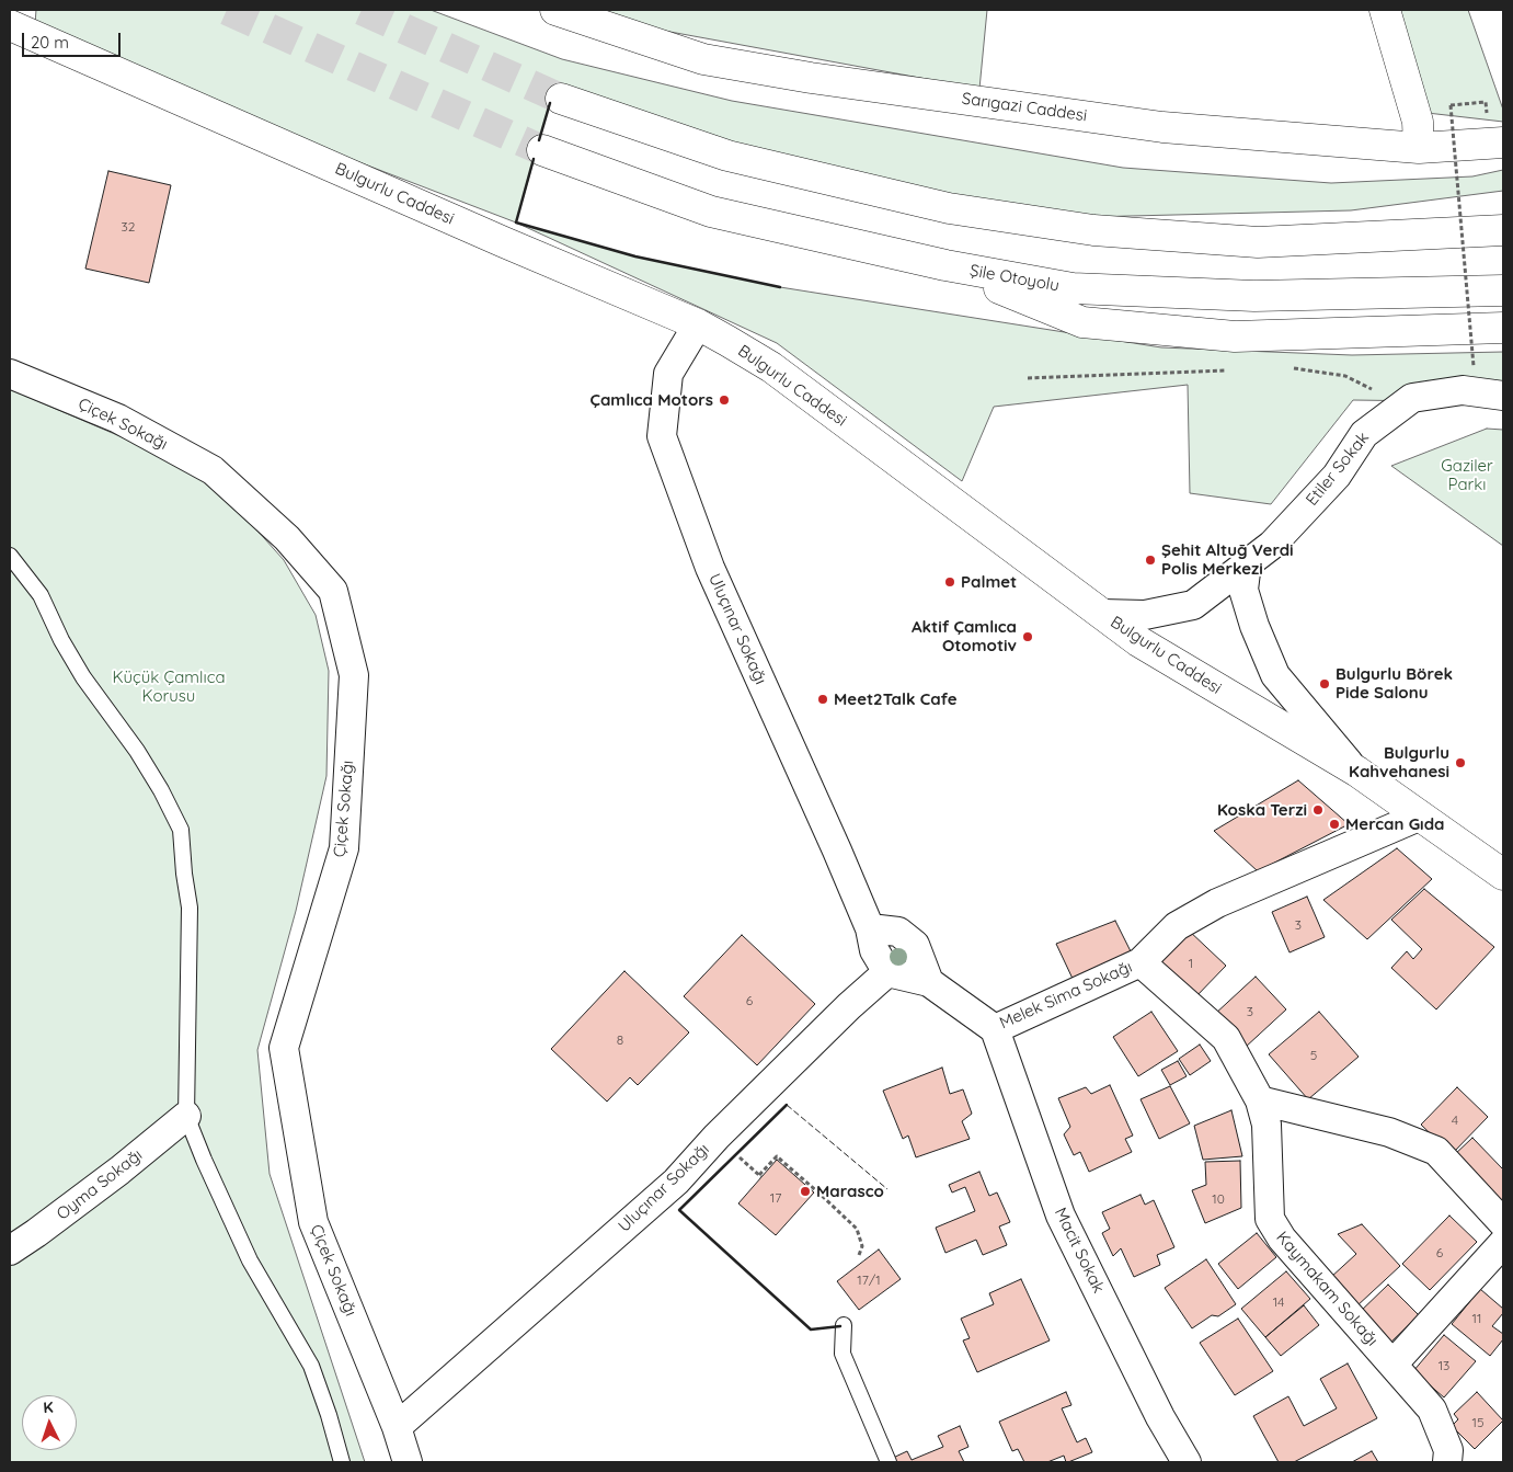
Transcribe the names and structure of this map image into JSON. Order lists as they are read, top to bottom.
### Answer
{
  "streets": {
    "main road": ["Sarıgazi Caddesi", "Bulgurlu Caddesi", "Şile Otoyolu"],
    "street": [
      "Çiçek Sokağı",
      "Etiler Sokak",
      "Uluçınar Sokağı",
      "Melek Sima Sokağı",
      "Oyma Sokağı",
      "Macit Sokak",
      "Kaymakam Sokağı"
    ]
  },
  "crossings": [
    ["Bulgurlu Caddesi", "Etiler Sokak"],
    ["Bulgurlu Caddesi", "Uluçınar Sokağı"],
    ["Bulgurlu Caddesi", "Melek Sima Sokağı"],
    ["Çiçek Sokağı", "Uluçınar Sokağı"],
    ["Uluçınar Sokağı", "Melek Sima Sokağı"],
    ["Melek Sima Sokağı", "Macit Sokak"],
    ["Melek Sima Sokağı", "Kaymakam Sokağı"]
  ],
  "parks": ["Gaziler Parkı", "Küçük Çamlıca Korusu"],
  "places": [
    "Çamlıca Motors",
    "Şehit Altuğ Verdi Polis Merkezi",
    "Palmet",
    "Aktif Çamlıca Otomotiv",
    "Bulgurlu Börek Pide Salonu",
    "Meet2Talk Cafe",
    "Bulgurlu Kahvehanesi",
    "Koska Terzi",
    "Mercan Gıda",
    "Marasco"
  ],
  "house_numbers": [
    "32",
    "3",
    "1",
    "6",
    "3",
    "8",
    "5",
    "4",
    "17",
    "10",
    "6",
    "17/1",
    "14",
    "11",
    "13",
    "15"
  ],
  "scale_bar": "20 m",
  "north": "top"
}
